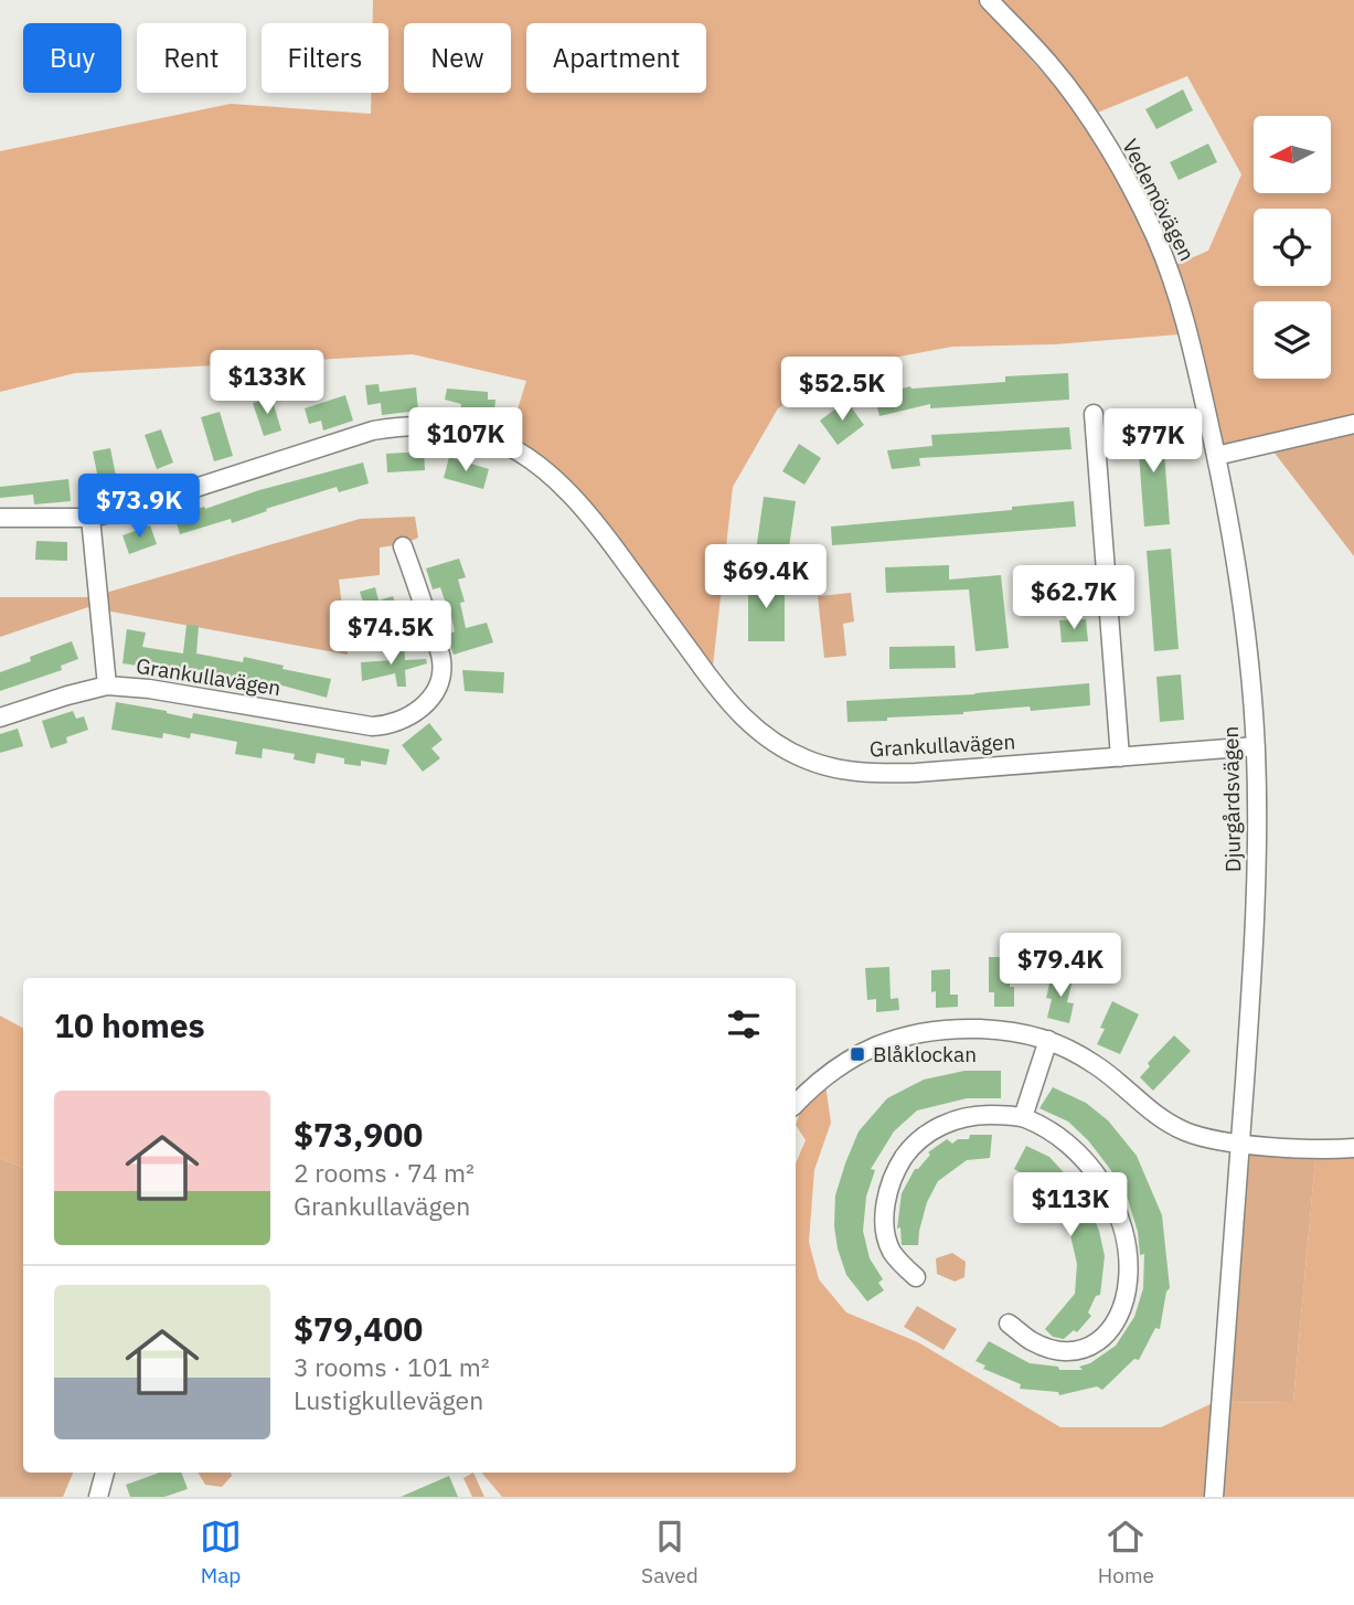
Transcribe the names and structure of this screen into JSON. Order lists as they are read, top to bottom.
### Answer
{
  "streets": {
    "street": ["Vedemövägen", "Grankullavägen", "Djurgårdsvägen"]
  },
  "crossings": [
    ["Vedemövägen", "Djurgårdsvägen"],
    ["Grankullavägen", "Djurgårdsvägen"]
  ],
  "places": {
    "transit": ["Blåklockan"]
  },
  "north": "left",
  "page": {
    "chip": [
      "Buy",
      "Rent",
      "Filters",
      "New",
      "Apartment"
    ],
    "price": [
      "$133K",
      "$52.5K",
      "$107K",
      "$77K",
      "$73.9K",
      "$69.4K",
      "$62.7K",
      "$74.5K",
      "$79.4K",
      "$113K"
    ],
    "heading": "10 homes",
    "list": [
      {
        "name": "$73,900",
        "note": "2 rooms · 74 m² · Grankullavägen"
      },
      {
        "name": "$79,400",
        "note": "3 rooms · 101 m² · Lustigkullevägen"
      }
    ],
    "tabs": ["Map", "Saved", "Home"]
  }
}
